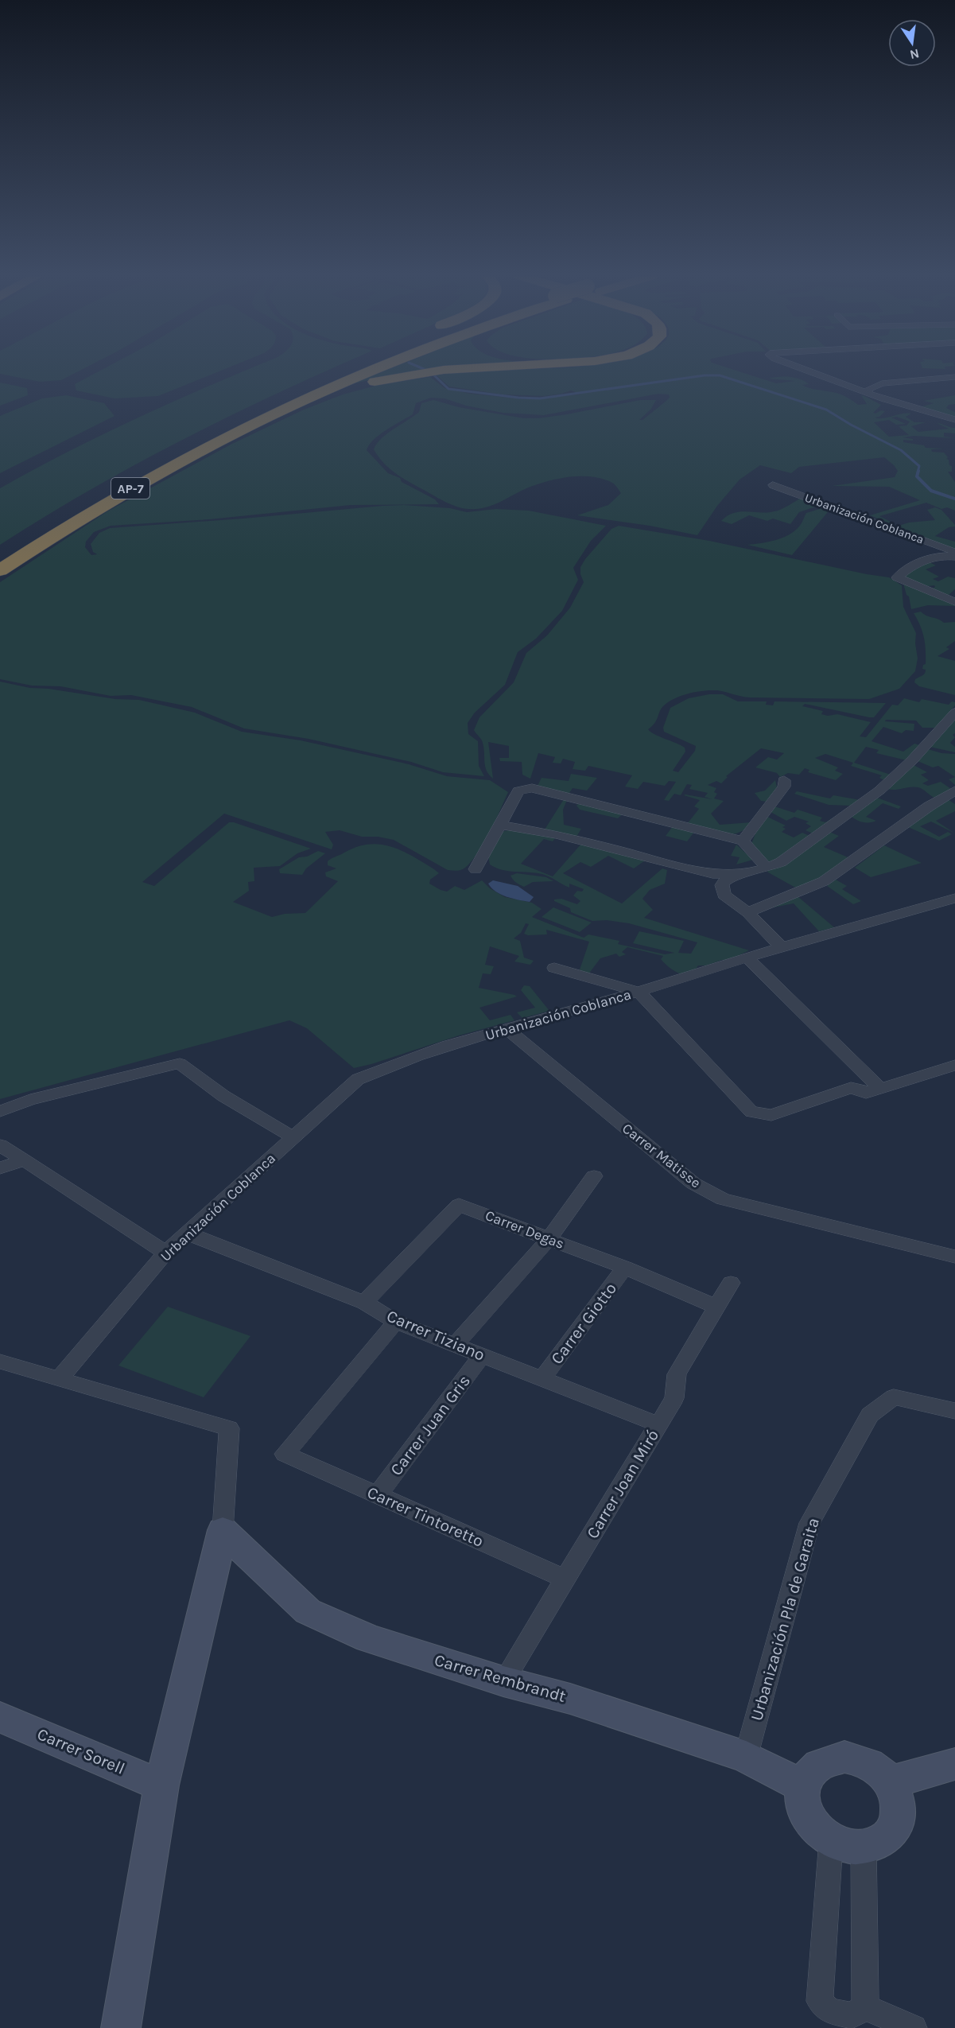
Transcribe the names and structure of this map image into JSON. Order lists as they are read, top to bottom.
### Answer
{
  "streets": {
    "highway": ["AP-7"],
    "street": [
      "Urbanización Coblanca",
      "Carrer Matisse",
      "Carrer Degas",
      "Carrer Giotto",
      "Carrer Tiziano",
      "Carrer Juan Gris",
      "Carrer Joan Miró",
      "Carrer Tintoretto",
      "Urbanización Pla de Garaita",
      "Carrer Rembrandt",
      "Carrer Sorell"
    ]
  },
  "crossings": [
    ["Urbanización Coblanca", "Carrer Matisse"],
    ["Urbanización Coblanca", "Carrer Tiziano"],
    ["Carrer Degas", "Carrer Giotto"],
    ["Carrer Degas", "Carrer Tiziano"],
    ["Carrer Degas", "Carrer Joan Miró"],
    ["Carrer Giotto", "Carrer Tiziano"],
    ["Carrer Tiziano", "Carrer Juan Gris"],
    ["Carrer Tiziano", "Carrer Joan Miró"],
    ["Carrer Tiziano", "Carrer Tintoretto"],
    ["Carrer Juan Gris", "Carrer Tintoretto"],
    ["Carrer Joan Miró", "Carrer Tintoretto"],
    ["Carrer Joan Miró", "Carrer Rembrandt"],
    ["Urbanización Pla de Garaita", "Carrer Rembrandt"]
  ],
  "north": "bottom"
}
